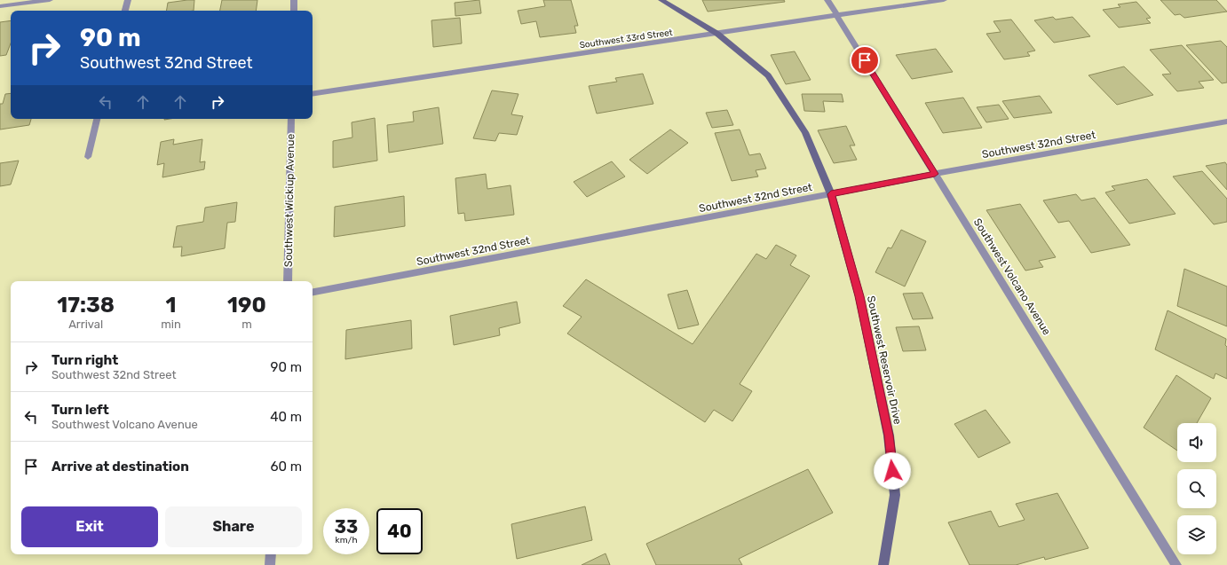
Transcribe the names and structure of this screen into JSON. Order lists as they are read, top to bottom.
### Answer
{
  "streets": {
    "street": [
      "Southwest 33rd Street",
      "Southwest 32nd Street",
      "Southwest Wickiup Avenue",
      "Southwest Volcano Avenue",
      "Southwest Reservoir Drive"
    ]
  },
  "crossings": [
    ["Southwest 33rd Street", "Southwest Volcano Avenue"],
    ["Southwest 33rd Street", "Southwest Reservoir Drive"],
    ["Southwest 32nd Street", "Southwest Volcano Avenue"],
    ["Southwest 32nd Street", "Southwest Reservoir Drive"]
  ],
  "page": {
    "turn": ["90 m", "Southwest 32nd Street"],
    "eta": [
      "17:38",
      "Arrival",
      "1",
      "min",
      "190",
      "m"
    ],
    "list": [
      {
        "name": "Turn right",
        "note": "Southwest 32nd Street",
        "value": "90 m"
      },
      {
        "name": "Turn left",
        "note": "Southwest Volcano Avenue",
        "value": "40 m"
      },
      {
        "name": "Arrive at destination",
        "value": "60 m"
      }
    ],
    "buttons": ["Exit", "Share"],
    "speed": "33 km/h",
    "limit": "40"
  }
}
